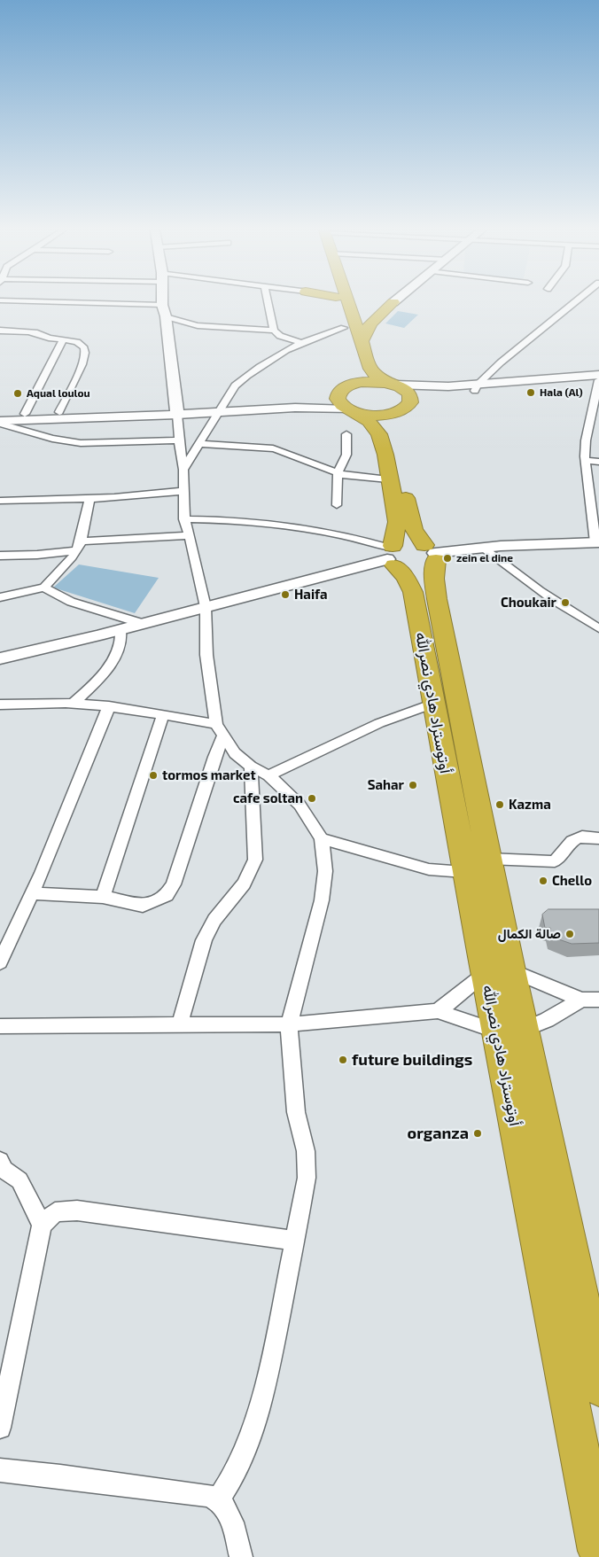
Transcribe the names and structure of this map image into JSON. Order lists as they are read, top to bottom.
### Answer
{
  "streets": {
    "highway": ["أوتوستراد هادي نصرالله"]
  },
  "places": [
    "Hala (Al)",
    "Aqual loulou",
    "zein el dine",
    "Haifa",
    "Choukair",
    "tormos market",
    "Sahar",
    "cafe soltan",
    "Kazma",
    "Chello",
    "صالة الكمال",
    "future buildings",
    "organza"
  ]
}
